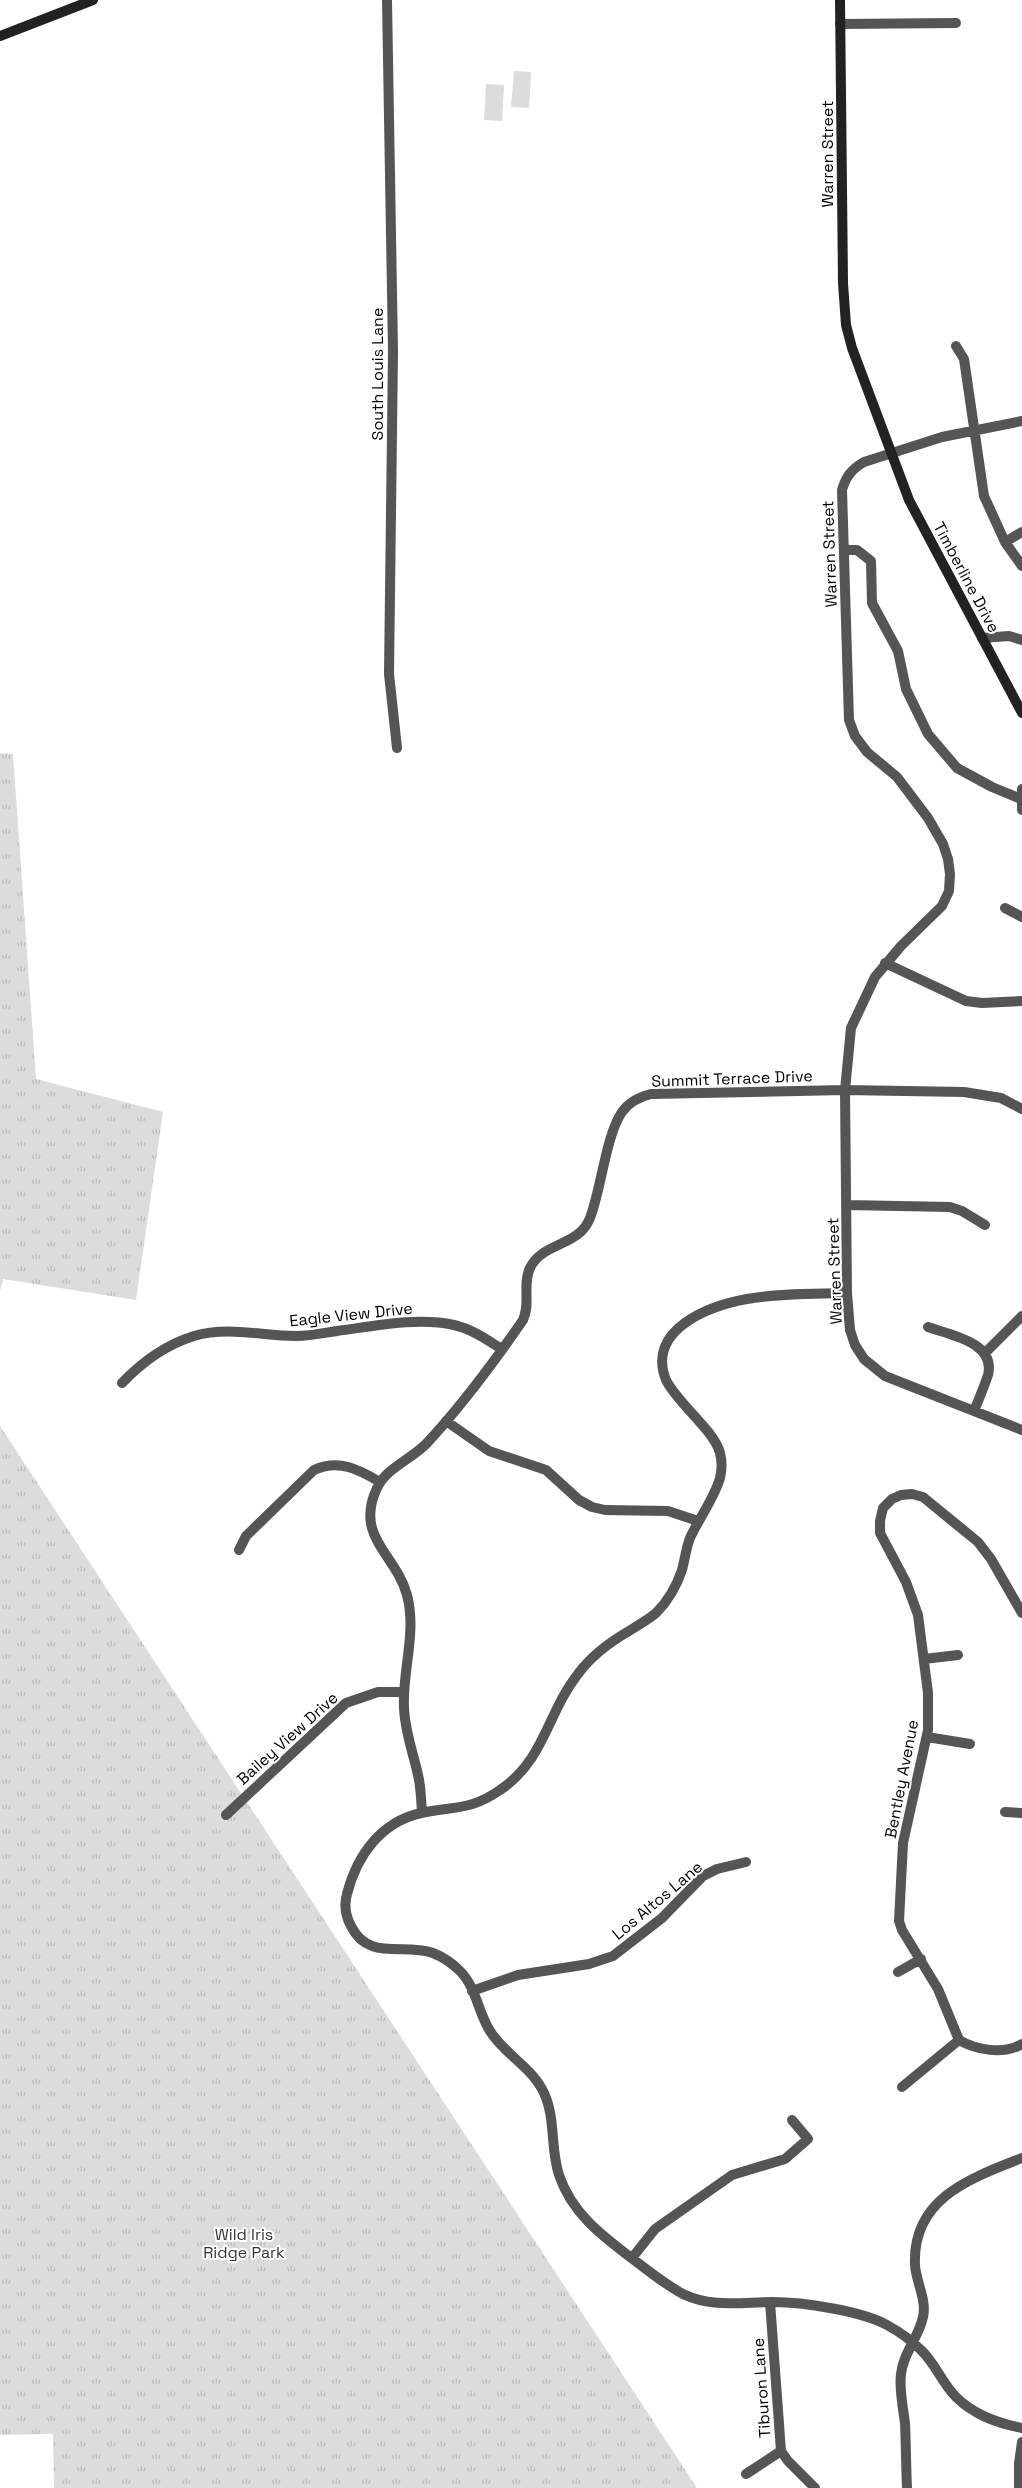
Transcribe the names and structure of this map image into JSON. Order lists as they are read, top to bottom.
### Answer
{
  "streets": {
    "street": [
      "Warren Street",
      "South Louis Lane",
      "Timberline Drive",
      "Summit Terrace Drive",
      "Eagle View Drive",
      "Bailey View Drive",
      "Bentley Avenue",
      "Los Altos Lane",
      "Tiburon Lane"
    ]
  },
  "crossings": [
    ["Warren Street", "Timberline Drive"],
    ["Warren Street", "Summit Terrace Drive"],
    ["Summit Terrace Drive", "Eagle View Drive"],
    ["Summit Terrace Drive", "Bailey View Drive"]
  ],
  "parks": ["Wild Iris Ridge Park"]
}
